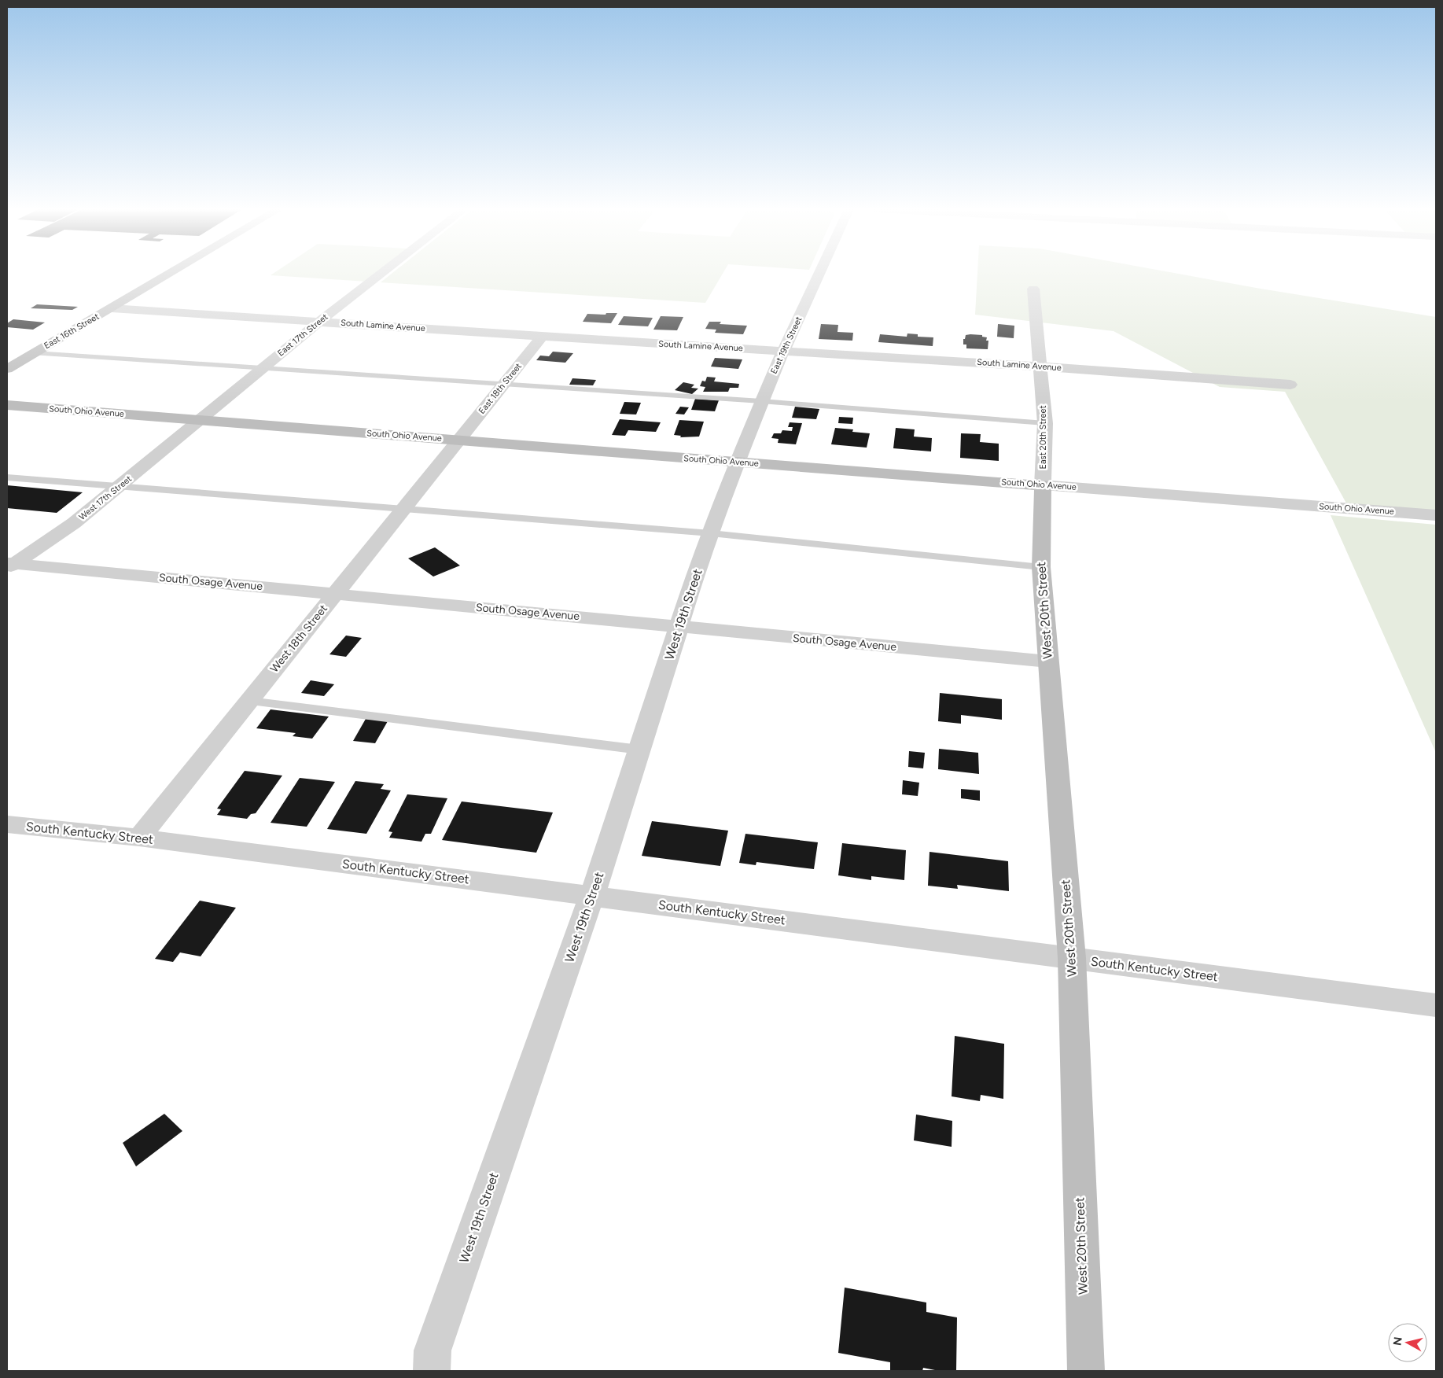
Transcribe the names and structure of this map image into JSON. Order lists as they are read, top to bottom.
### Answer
{
  "streets": {
    "street": [
      "South Lamine Avenue",
      "East 16th Street",
      "East 17th Street",
      "East 19th Street",
      "East 18th Street",
      "South Ohio Avenue",
      "East 20th Street",
      "West 17th Street",
      "South Osage Avenue",
      "West 20th Street",
      "West 19th Street",
      "West 18th Street",
      "South Kentucky Street"
    ]
  },
  "crossings": [
    ["South Lamine Avenue", "East 16th Street"],
    ["South Lamine Avenue", "East 17th Street"],
    ["South Lamine Avenue", "East 19th Street"],
    ["South Lamine Avenue", "East 18th Street"],
    ["South Lamine Avenue", "East 20th Street"],
    ["East 17th Street", "South Ohio Avenue"],
    ["East 17th Street", "West 17th Street"],
    ["East 19th Street", "South Ohio Avenue"],
    ["East 19th Street", "West 19th Street"],
    ["East 18th Street", "South Ohio Avenue"],
    ["East 18th Street", "West 18th Street"],
    ["South Ohio Avenue", "East 20th Street"],
    ["South Ohio Avenue", "West 17th Street"],
    ["South Ohio Avenue", "West 20th Street"],
    ["South Ohio Avenue", "West 19th Street"],
    ["South Ohio Avenue", "West 18th Street"],
    ["East 20th Street", "West 20th Street"],
    ["West 17th Street", "South Osage Avenue"],
    ["South Osage Avenue", "West 20th Street"],
    ["South Osage Avenue", "West 19th Street"],
    ["South Osage Avenue", "West 18th Street"],
    ["West 20th Street", "South Kentucky Street"],
    ["West 19th Street", "South Kentucky Street"],
    ["West 18th Street", "South Kentucky Street"]
  ],
  "north": "left"
}
